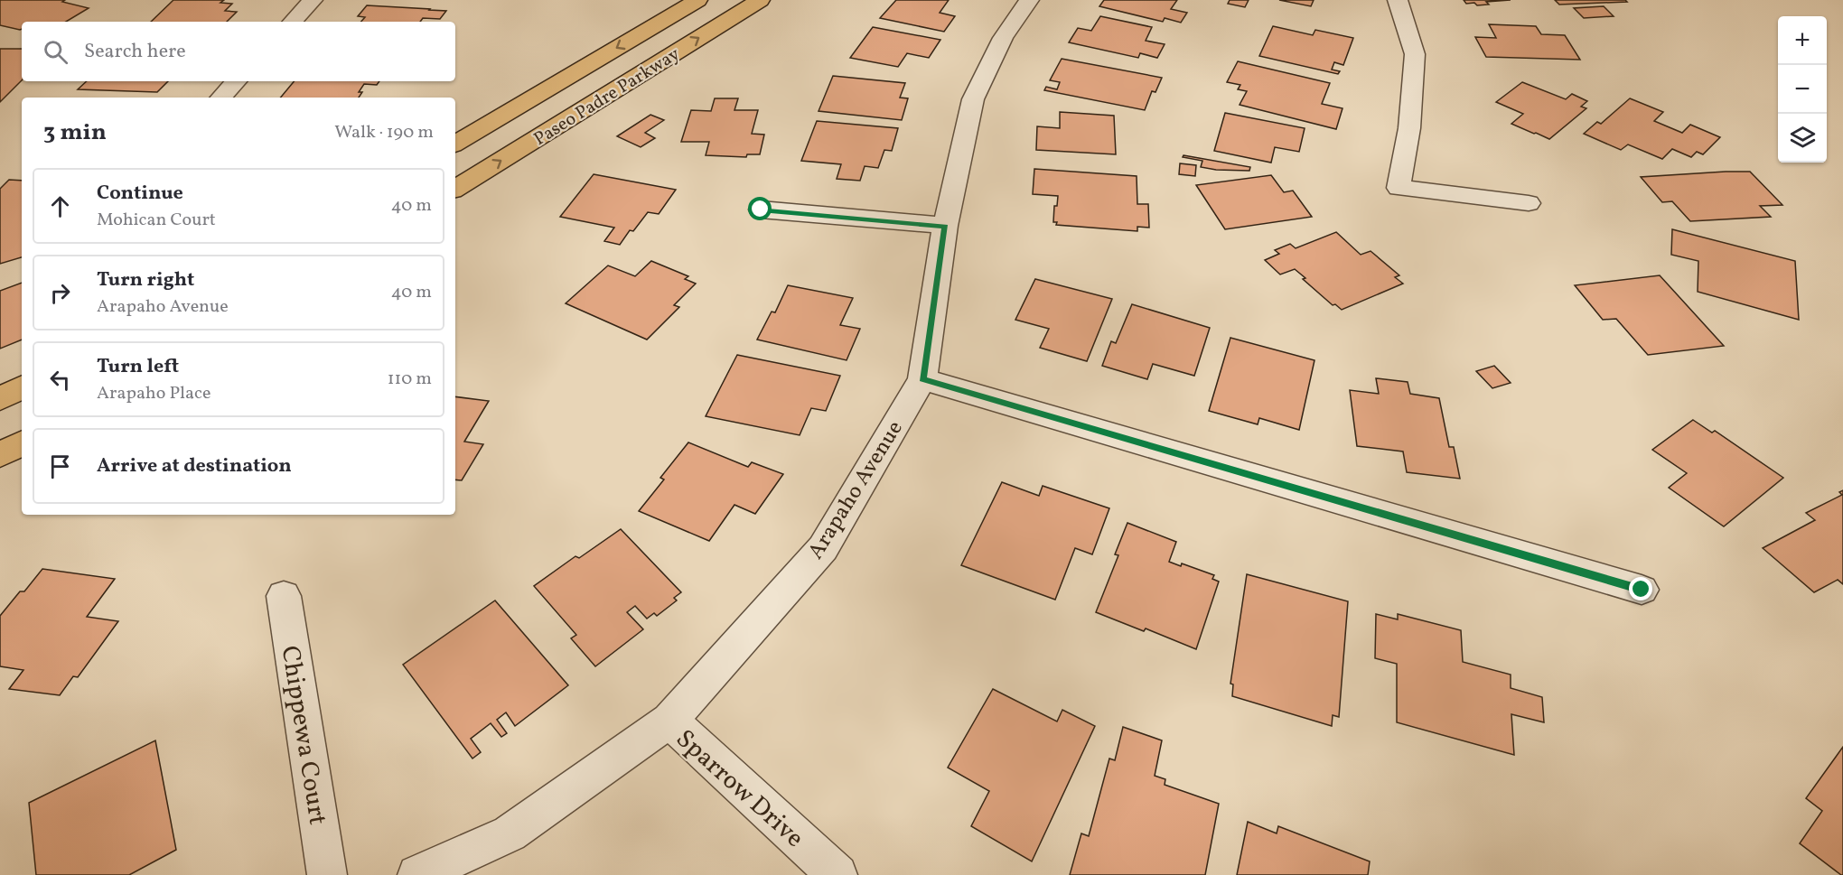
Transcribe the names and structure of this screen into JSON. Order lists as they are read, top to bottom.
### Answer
{
  "streets": {
    "main road": ["Paseo Padre Parkway"],
    "street": ["Arapaho Avenue", "Chippewa Court", "Sparrow Drive"]
  },
  "crossings": [
    ["Arapaho Avenue", "Sparrow Drive"]
  ],
  "page": {
    "map_buttons": ["+", "−"],
    "search": "Search here",
    "heading": ["3 min", "Walk · 190 m"],
    "list": [
      ["Continue", "Mohican Court", "40 m"],
      ["Turn right", "Arapaho Avenue", "40 m"],
      ["Turn left", "Arapaho Place", "110 m"],
      "Arrive at destination"
    ]
  }
}
